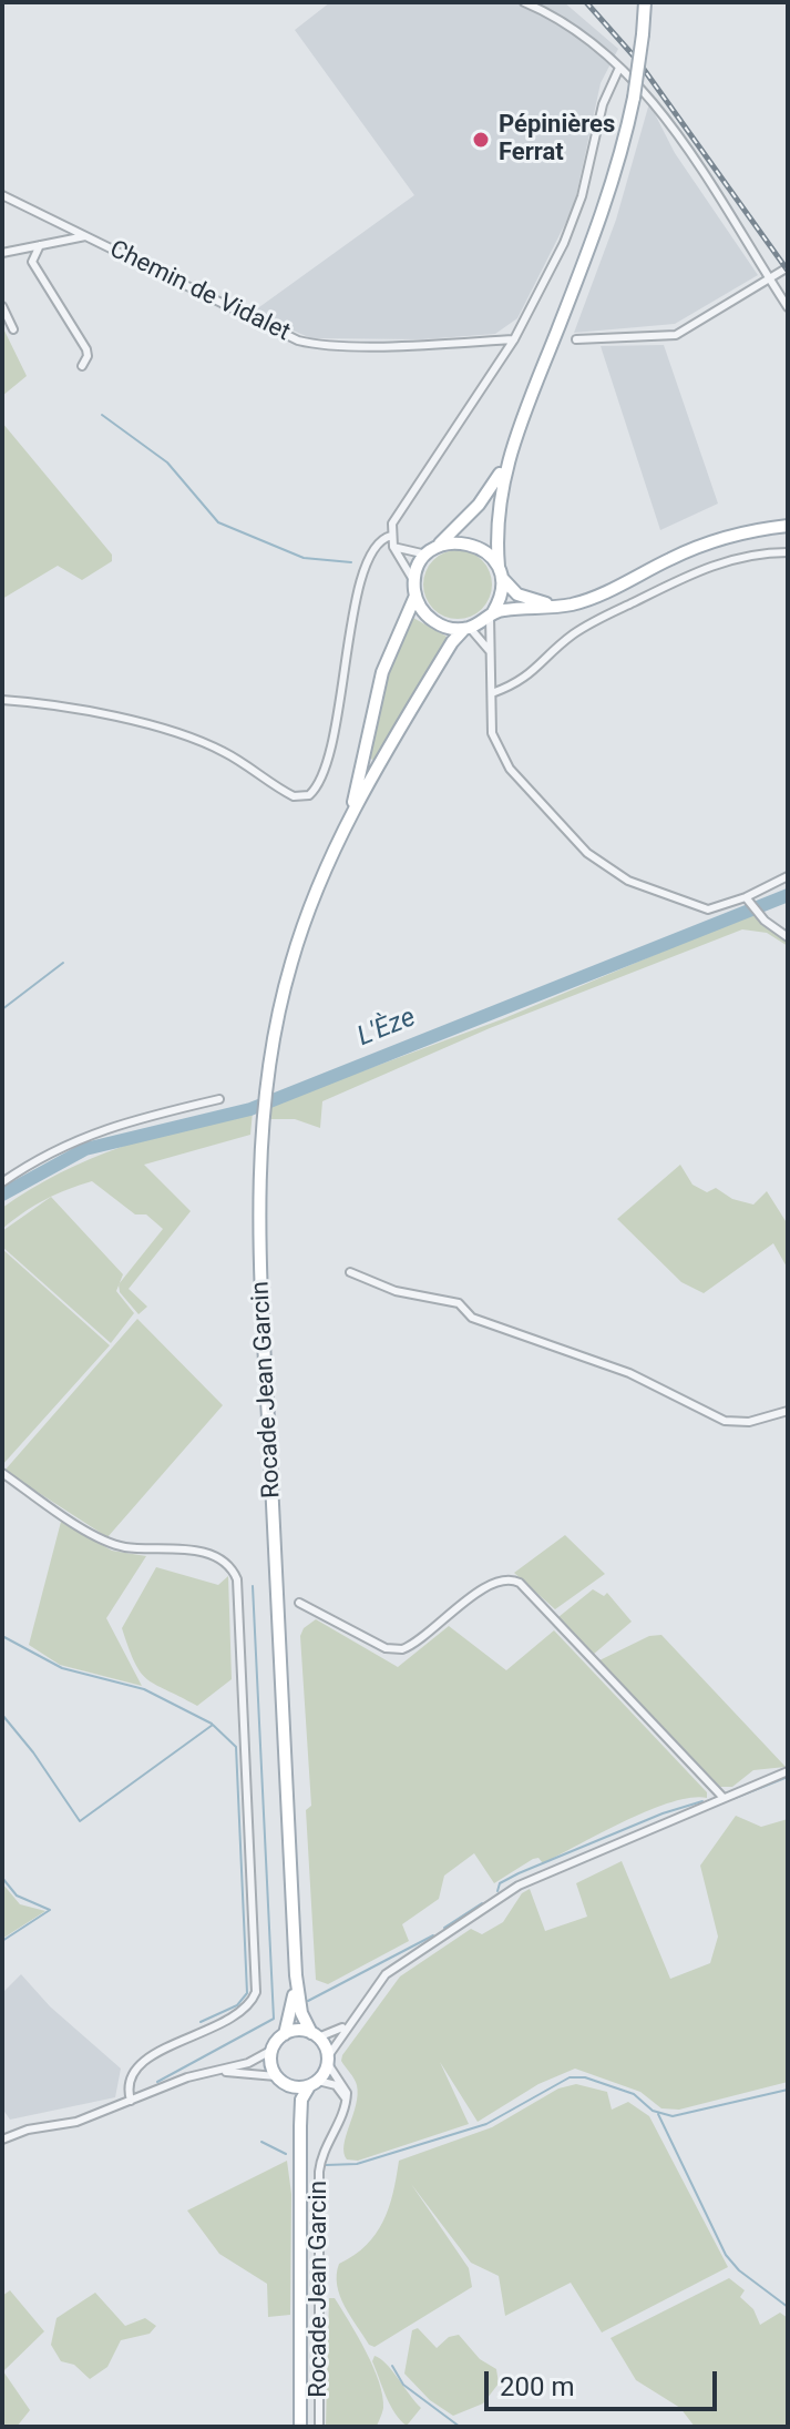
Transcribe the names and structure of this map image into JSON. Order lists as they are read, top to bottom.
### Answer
{
  "streets": {
    "main road": ["Rocade Jean Garcin"],
    "street": ["Chemin de Vidalet"]
  },
  "water": ["L'Èze"],
  "places": ["Pépinières Ferrat"],
  "scale_bar": "200 m"
}
